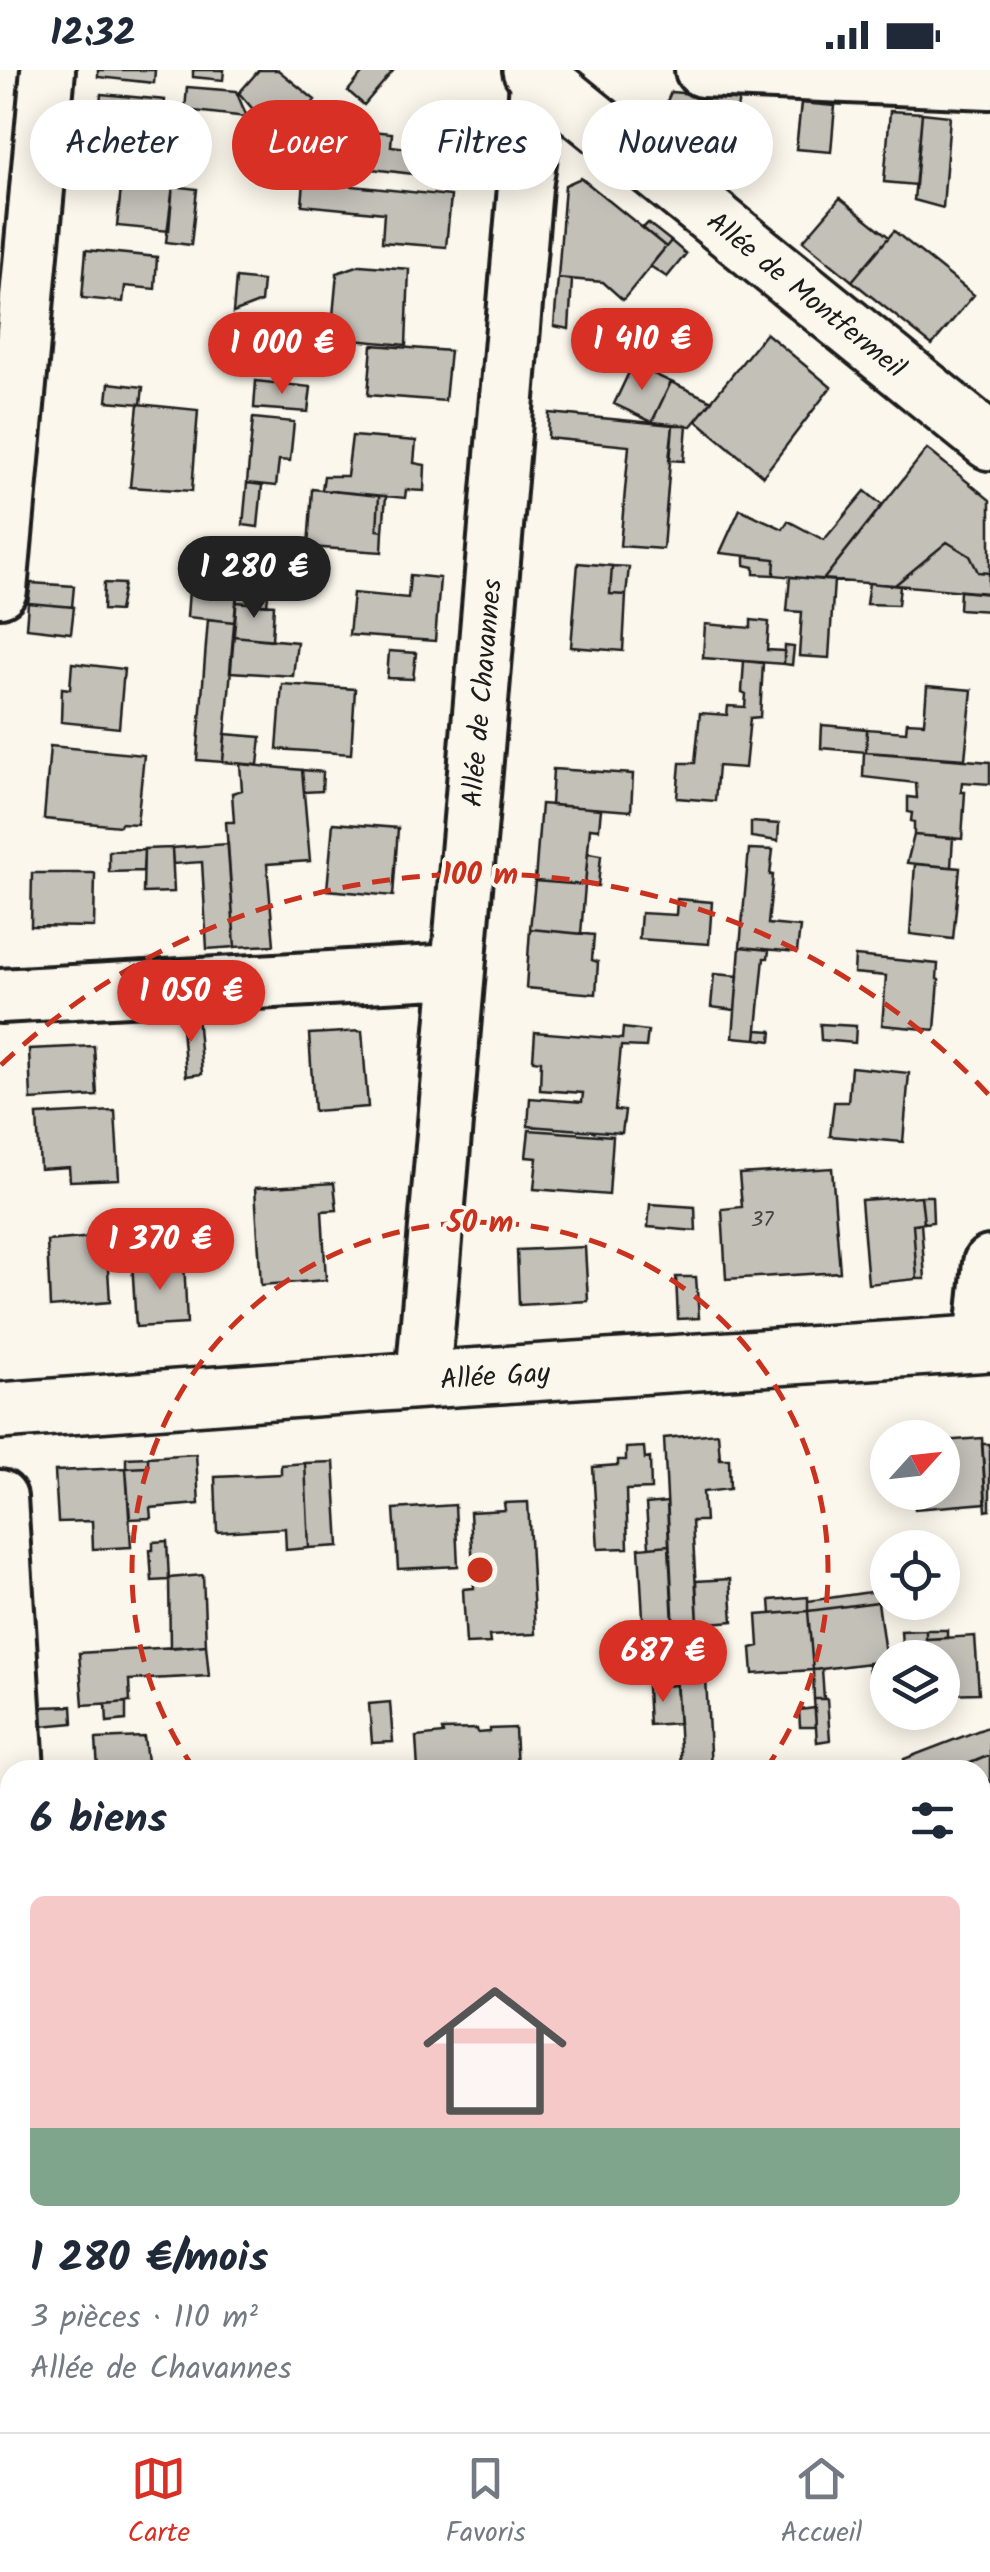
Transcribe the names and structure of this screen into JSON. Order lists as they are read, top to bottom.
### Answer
{
  "streets": {
    "street": ["Allée de Montfermeil", "Allée de Chavannes", "Allée Gay"]
  },
  "crossings": [
    ["Allée de Montfermeil", "Allée de Chavannes"],
    ["Allée de Chavannes", "Allée Gay"]
  ],
  "house_numbers": ["37"],
  "north": "top right",
  "page": {
    "status": "12:32",
    "chip": [
      "Acheter",
      "Louer",
      "Filtres",
      "Nouveau"
    ],
    "price": [
      "1 410 €",
      "1 000 €",
      "1 280 €",
      "1 050 €",
      "1 370 €",
      "687 €"
    ],
    "heading": "6 biens",
    "list": [
      {
        "name": "1 280 €/mois",
        "note": "3 pièces · 110 m² · Allée de Chavannes"
      }
    ],
    "tabs": ["Carte", "Favoris", "Accueil"]
  },
  "rings": ["100 m", "50 m"]
}
